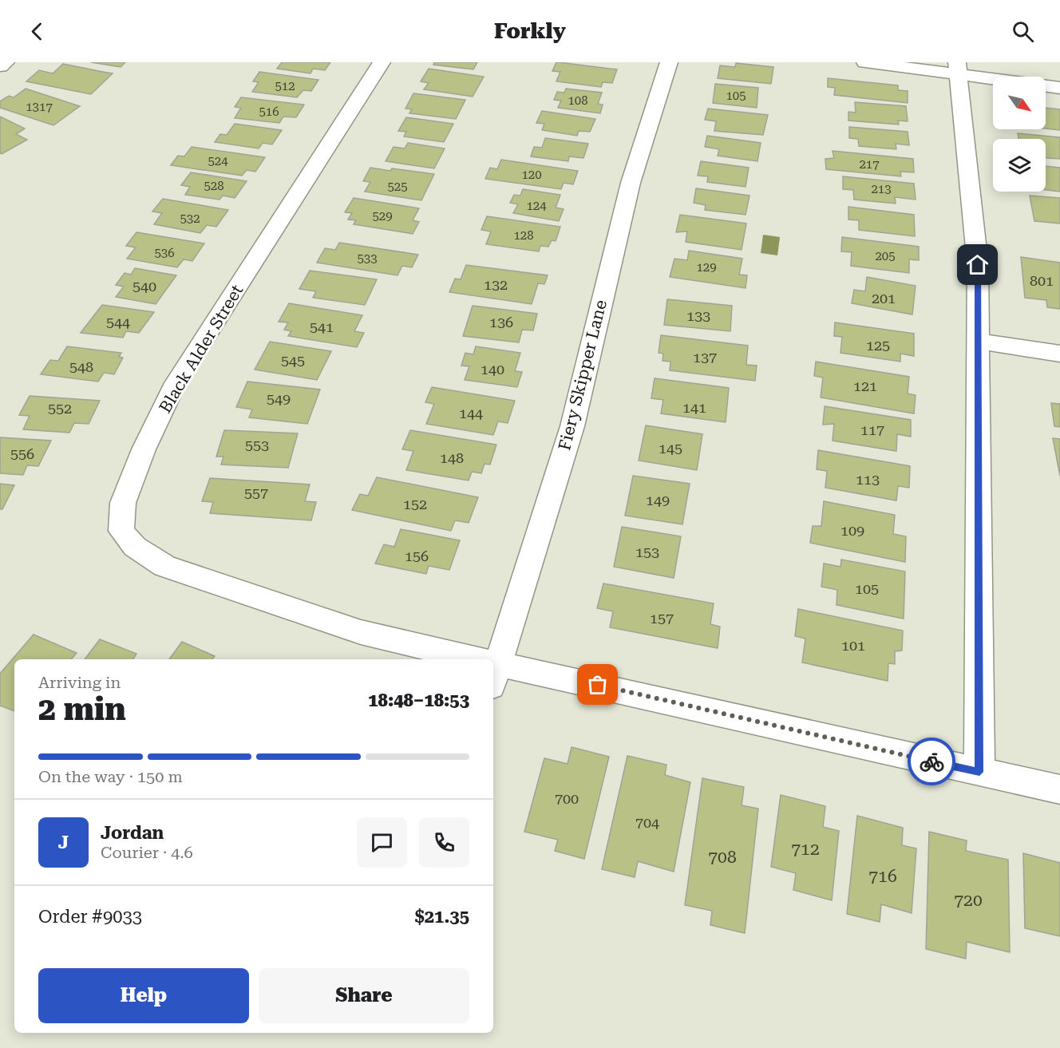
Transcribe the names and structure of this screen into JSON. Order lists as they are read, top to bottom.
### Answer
{
  "streets": {
    "street": ["Black Alder Street", "Fiery Skipper Lane"]
  },
  "house_numbers": [
    "512",
    "105",
    "108",
    "1317",
    "516",
    "524",
    "217",
    "120",
    "528",
    "525",
    "213",
    "124",
    "529",
    "532",
    "128",
    "536",
    "205",
    "533",
    "129",
    "801",
    "132",
    "540",
    "201",
    "133",
    "544",
    "136",
    "541",
    "125",
    "137",
    "545",
    "548",
    "140",
    "121",
    "549",
    "141",
    "552",
    "144",
    "117",
    "553",
    "145",
    "556",
    "148",
    "113",
    "557",
    "149",
    "152",
    "109",
    "153",
    "156",
    "105",
    "157",
    "101",
    "700",
    "704",
    "712",
    "708",
    "716",
    "720"
  ],
  "north": "bottom right",
  "page": {
    "header": "Forkly",
    "heading": ["2 min", "Arriving in", "18:48–18:53"],
    "panel": [
      "Jordan",
      "Courier · 4.6",
      "Order #9033",
      "$21.35"
    ],
    "bar": "On the way · 150 m",
    "round": "J",
    "buttons": ["Help", "Share"]
  }
}
